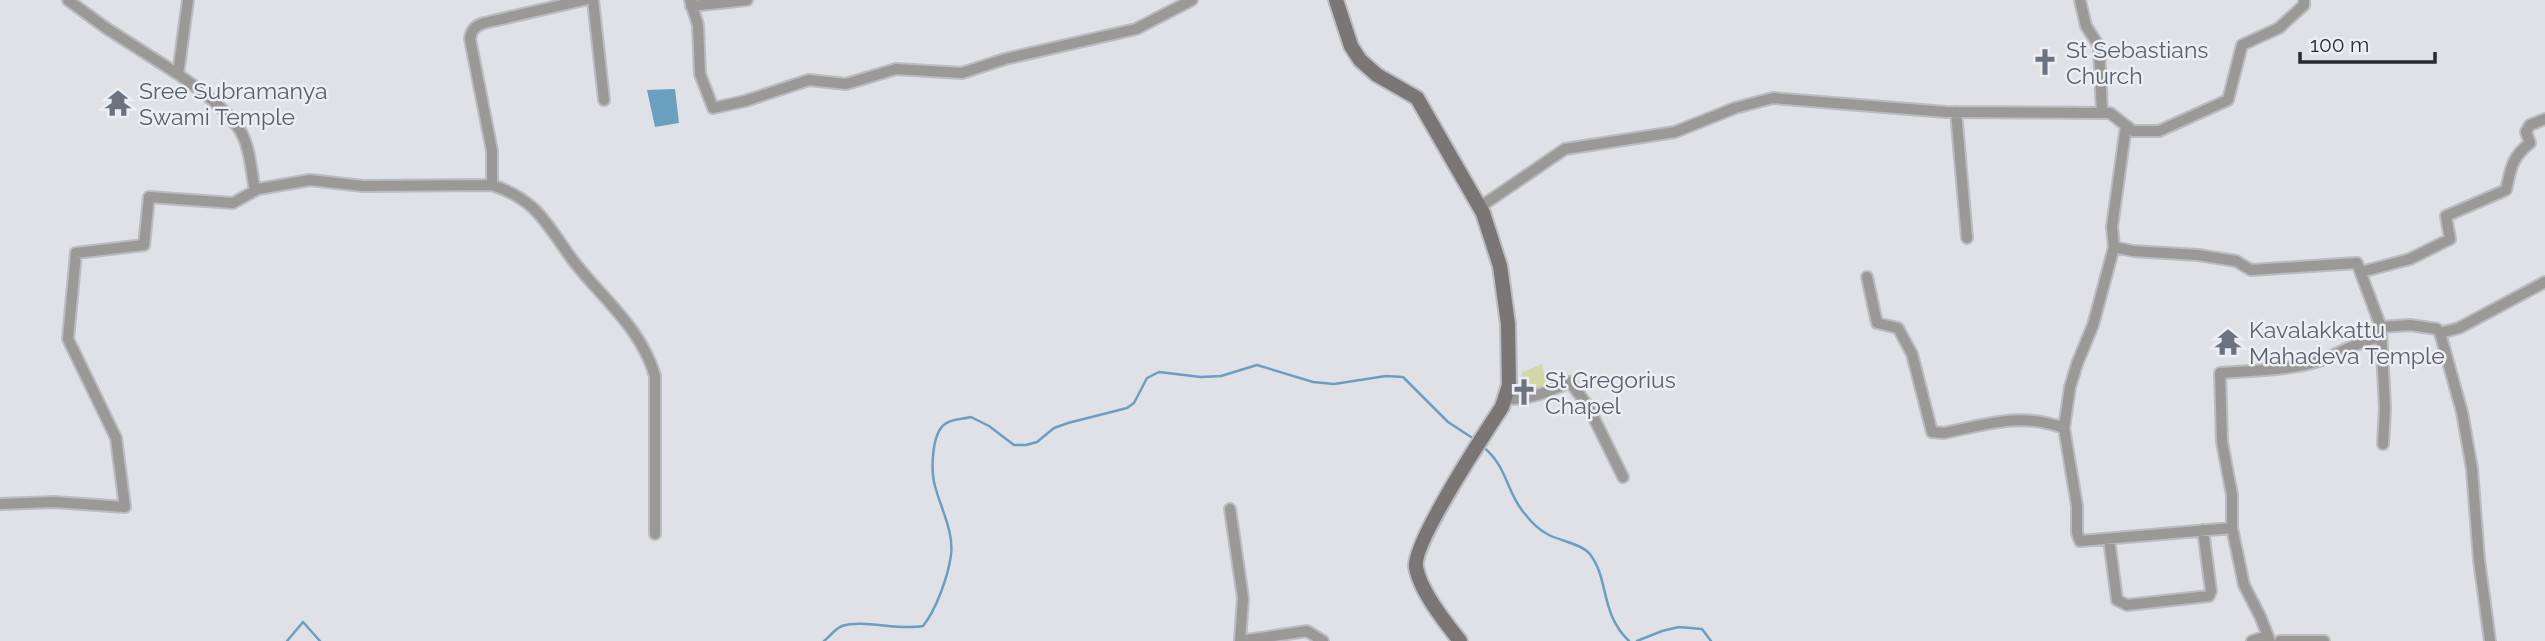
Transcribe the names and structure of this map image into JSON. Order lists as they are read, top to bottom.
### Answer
{
  "places": {
    "church": ["St Sebastians Church", "St Gregorius Chapel"],
    "temple": ["Sree Subramanya Swami Temple", "Kavalakkattu Mahadeva Temple"]
  },
  "scale_bar": "100 m"
}
